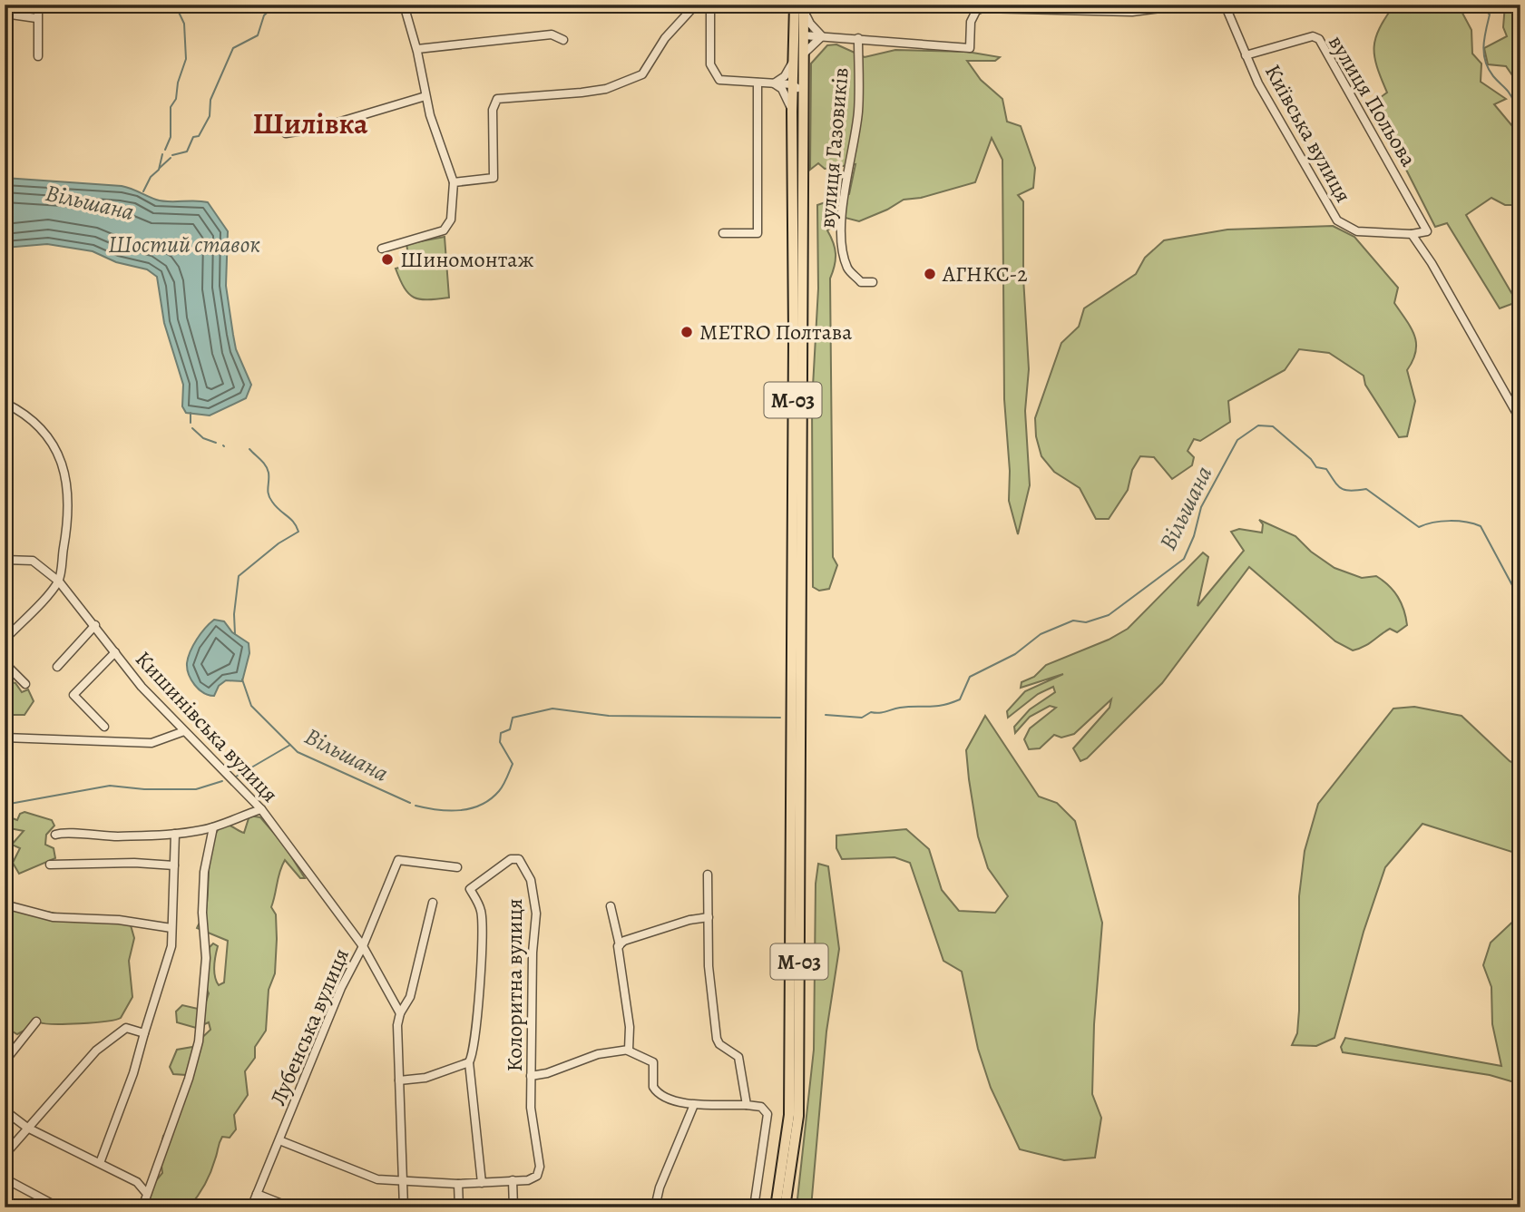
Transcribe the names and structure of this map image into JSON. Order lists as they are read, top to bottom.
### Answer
{
  "streets": {
    "highway": ["М-03"],
    "street": [
      "вулиця Польова",
      "Київська вулиця",
      "вулиця Газовиків",
      "Кишинівська вулиця",
      "Колоритна вулиця",
      "Лубенська вулиця"
    ]
  },
  "crossings": [
    ["вулиця Польова", "Київська вулиця"],
    ["Кишинівська вулиця", "Лубенська вулиця"]
  ],
  "districts": ["Шилівка"],
  "water": ["Вільшана", "Шостий ставок"],
  "places": ["Шиномонтаж", "АГНКС-2", "METRO Полтава"]
}
